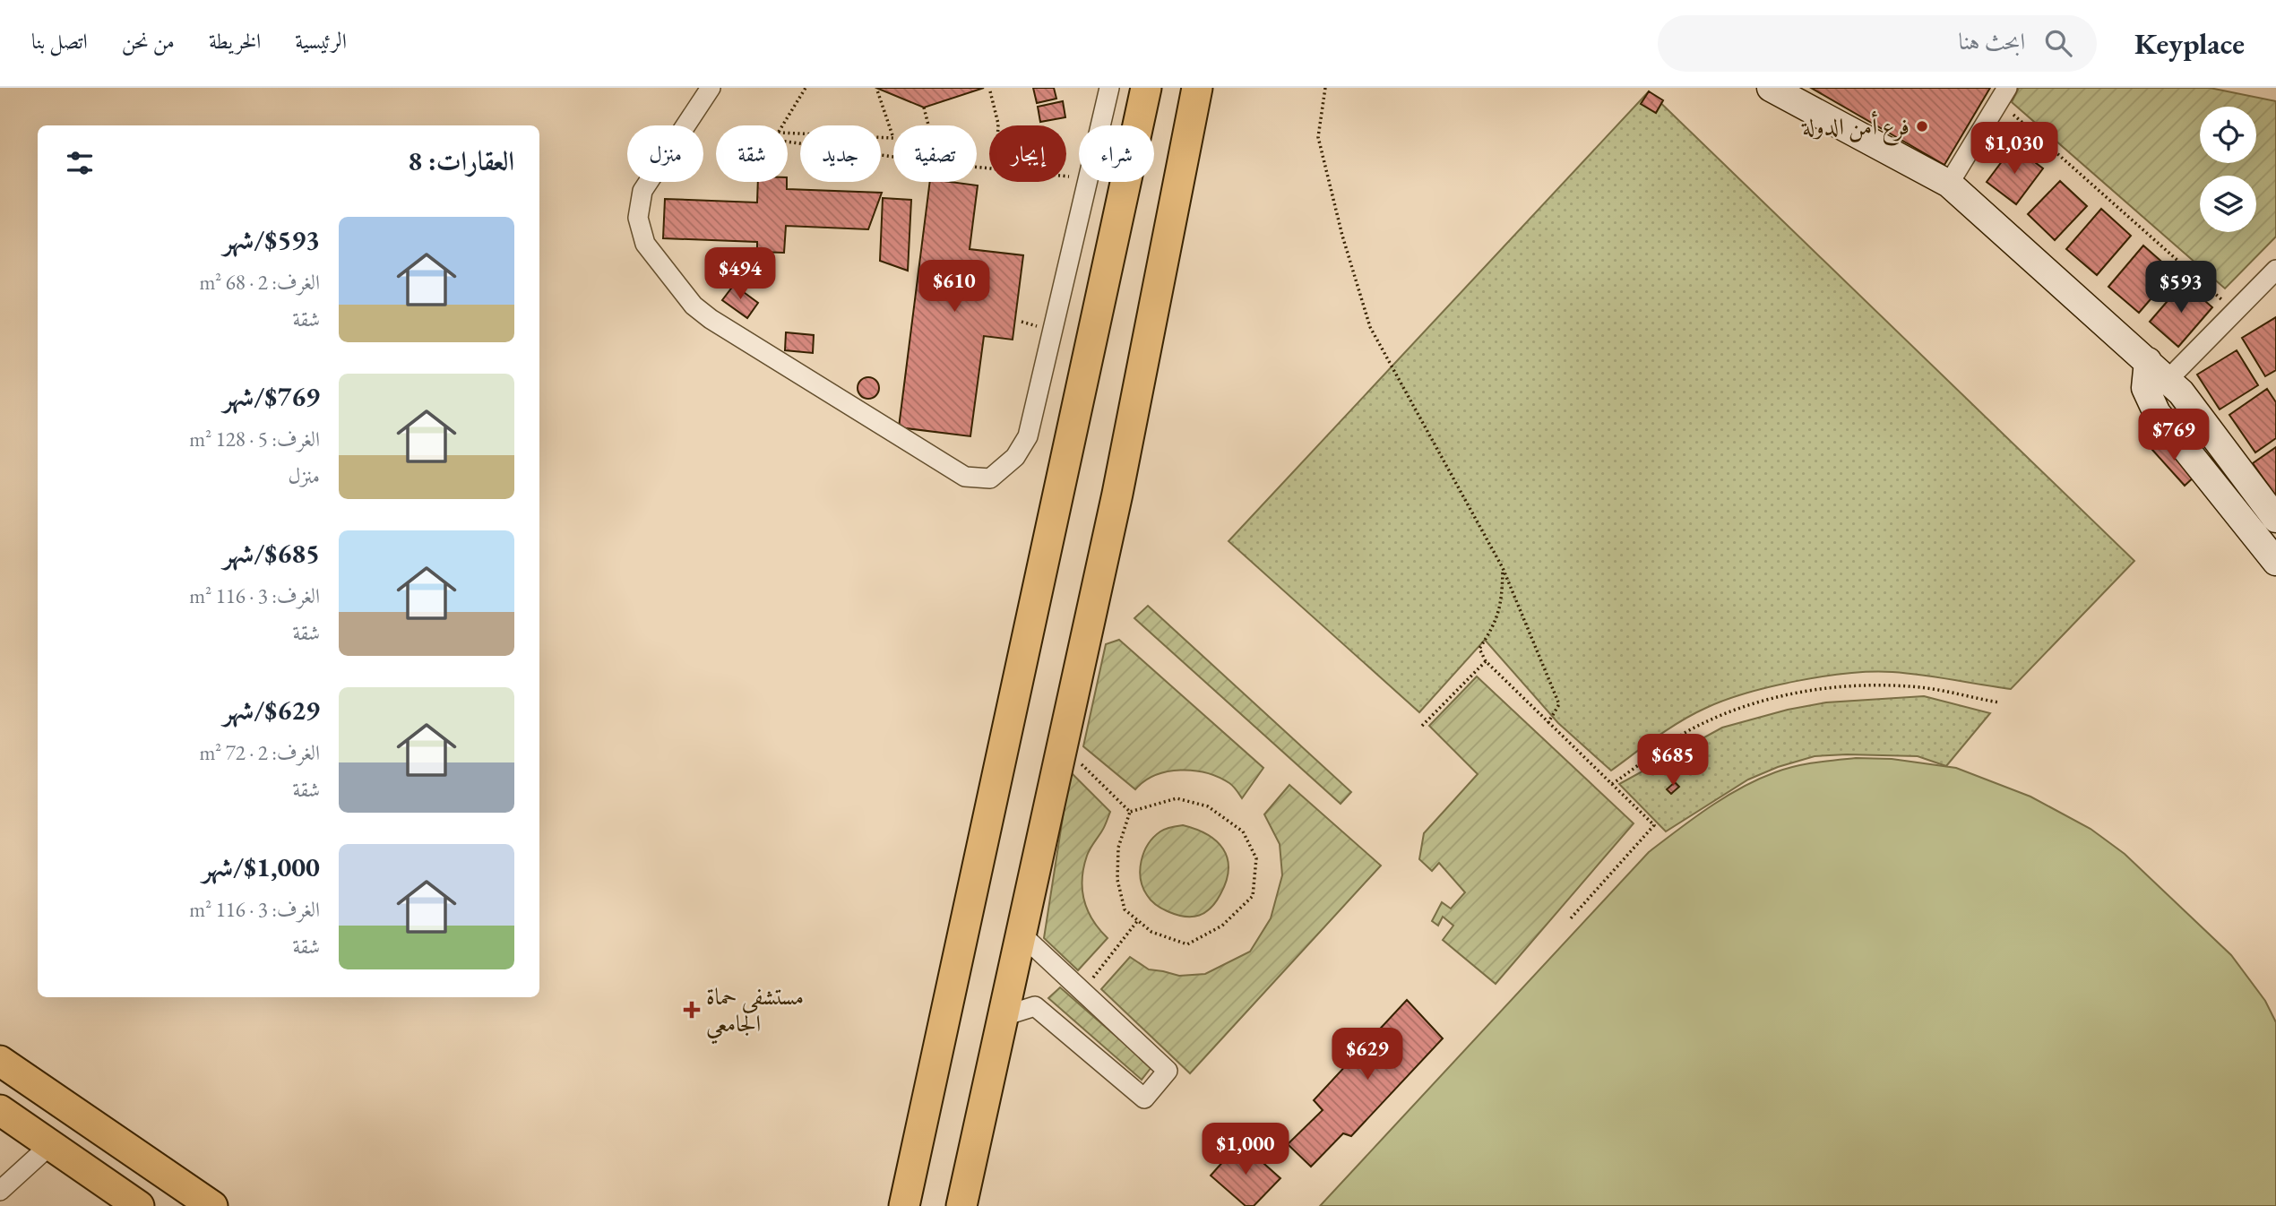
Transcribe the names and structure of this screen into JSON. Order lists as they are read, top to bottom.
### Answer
{
  "places": {
    "other": ["فرع أمن الدولة"],
    "health": ["مستشفى حماة الجامعي"]
  },
  "page": {
    "header": "Keyplace",
    "search": "ابحث هنا",
    "nav": [
      "الرئيسية",
      "الخريطة",
      "من نحن",
      "اتصل بنا"
    ],
    "price": [
      "$1,030",
      "$494",
      "$610",
      "$593",
      "$769",
      "$685",
      "$629",
      "$1,000"
    ],
    "chip": [
      "شراء",
      "إيجار",
      "تصفية",
      "جديد",
      "شقة",
      "منزل"
    ],
    "heading": "العقارات: 8",
    "list": [
      {
        "name": "$593/شهر",
        "note": "الغرف: 2 · 68 m² · شقة"
      },
      {
        "name": "$769/شهر",
        "note": "الغرف: 5 · 128 m² · منزل"
      },
      {
        "name": "$685/شهر",
        "note": "الغرف: 3 · 116 m² · شقة"
      },
      {
        "name": "$629/شهر",
        "note": "الغرف: 2 · 72 m² · شقة"
      },
      {
        "name": "$1,000/شهر",
        "note": "الغرف: 3 · 116 m² · شقة"
      }
    ]
  }
}
